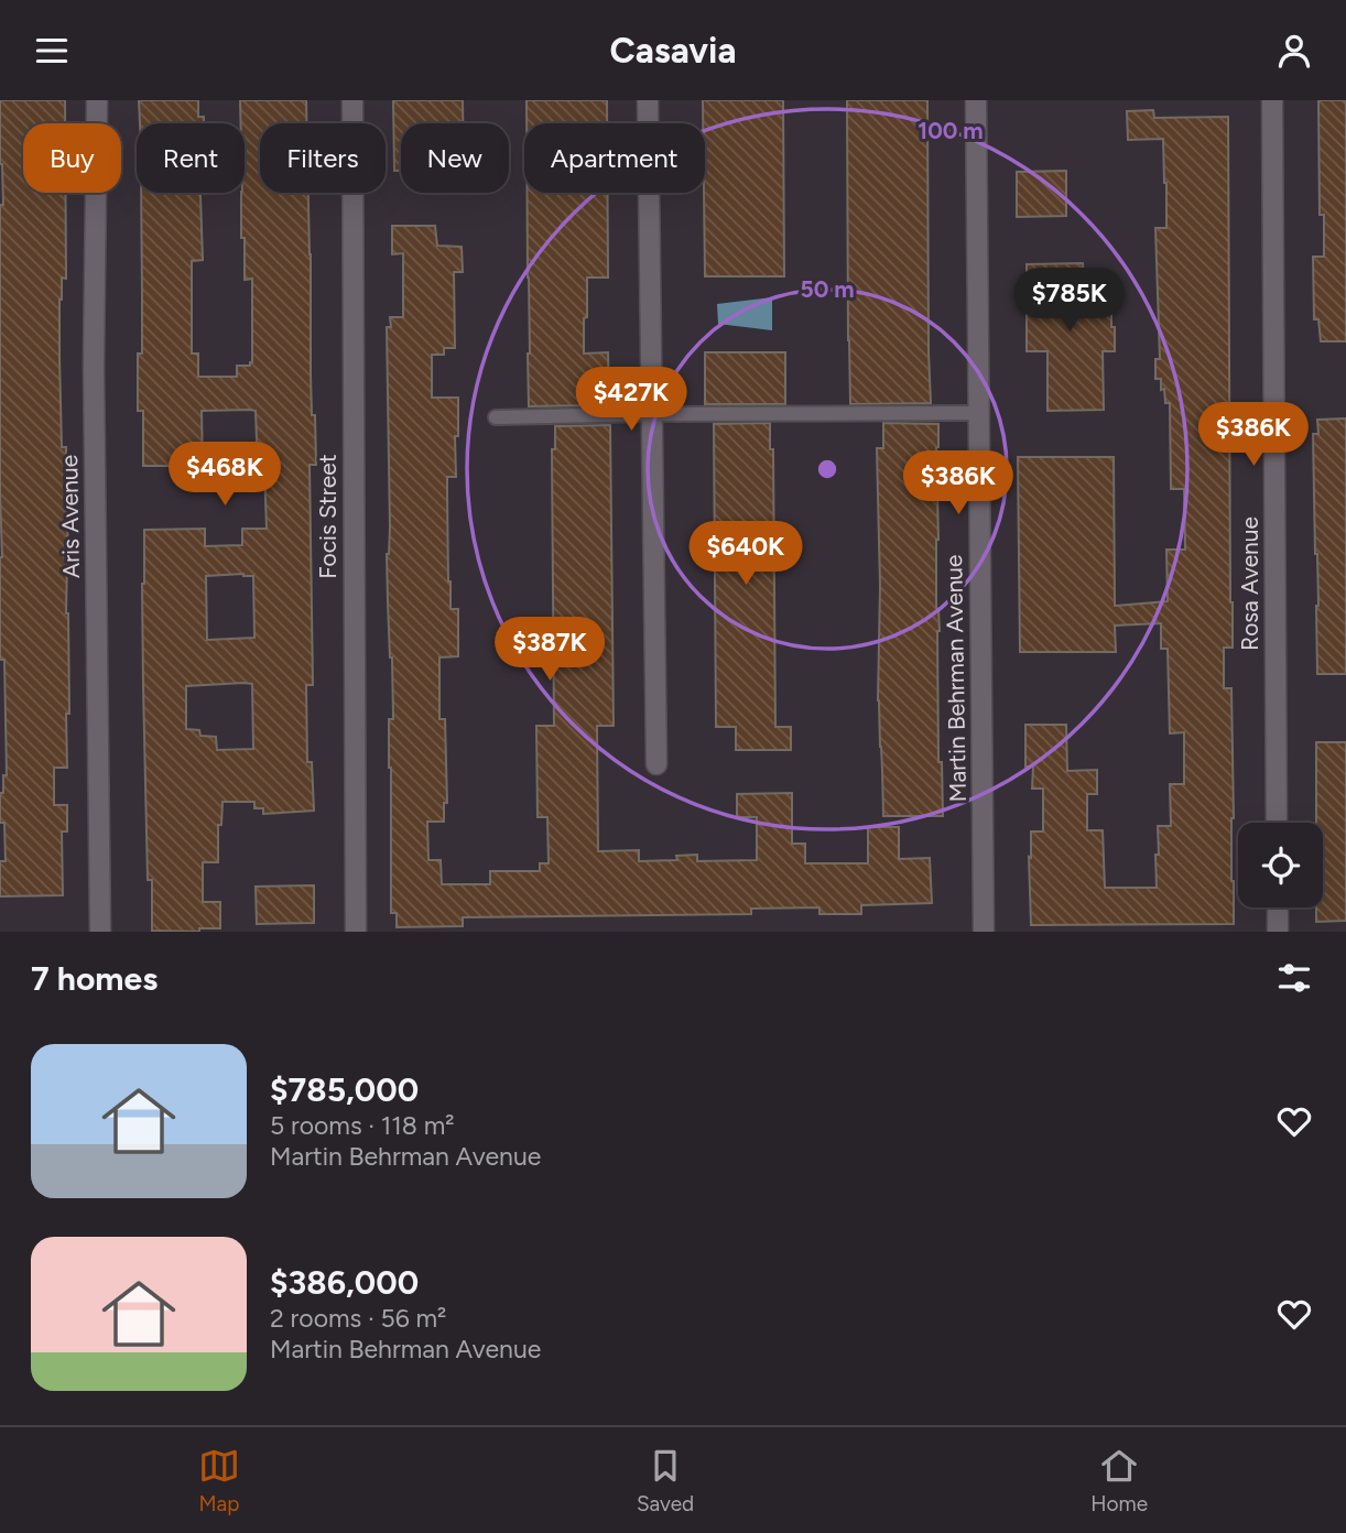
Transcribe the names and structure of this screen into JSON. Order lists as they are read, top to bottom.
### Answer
{
  "streets": {
    "street": [
      "Aris Avenue",
      "Focis Street",
      "Rosa Avenue",
      "Martin Behrman Avenue"
    ]
  },
  "page": {
    "header": "Casavia",
    "chip": [
      "Buy",
      "Rent",
      "Filters",
      "New",
      "Apartment"
    ],
    "price": [
      "$785K",
      "$427K",
      "$386K",
      "$468K",
      "$386K",
      "$640K",
      "$387K"
    ],
    "heading": "7 homes",
    "list": [
      {
        "name": "$785,000",
        "note": "5 rooms · 118 m² · Martin Behrman Avenue"
      },
      {
        "name": "$386,000",
        "note": "2 rooms · 56 m² · Martin Behrman Avenue"
      }
    ],
    "tabs": ["Map", "Saved", "Home"]
  },
  "rings": ["100 m", "50 m"]
}
